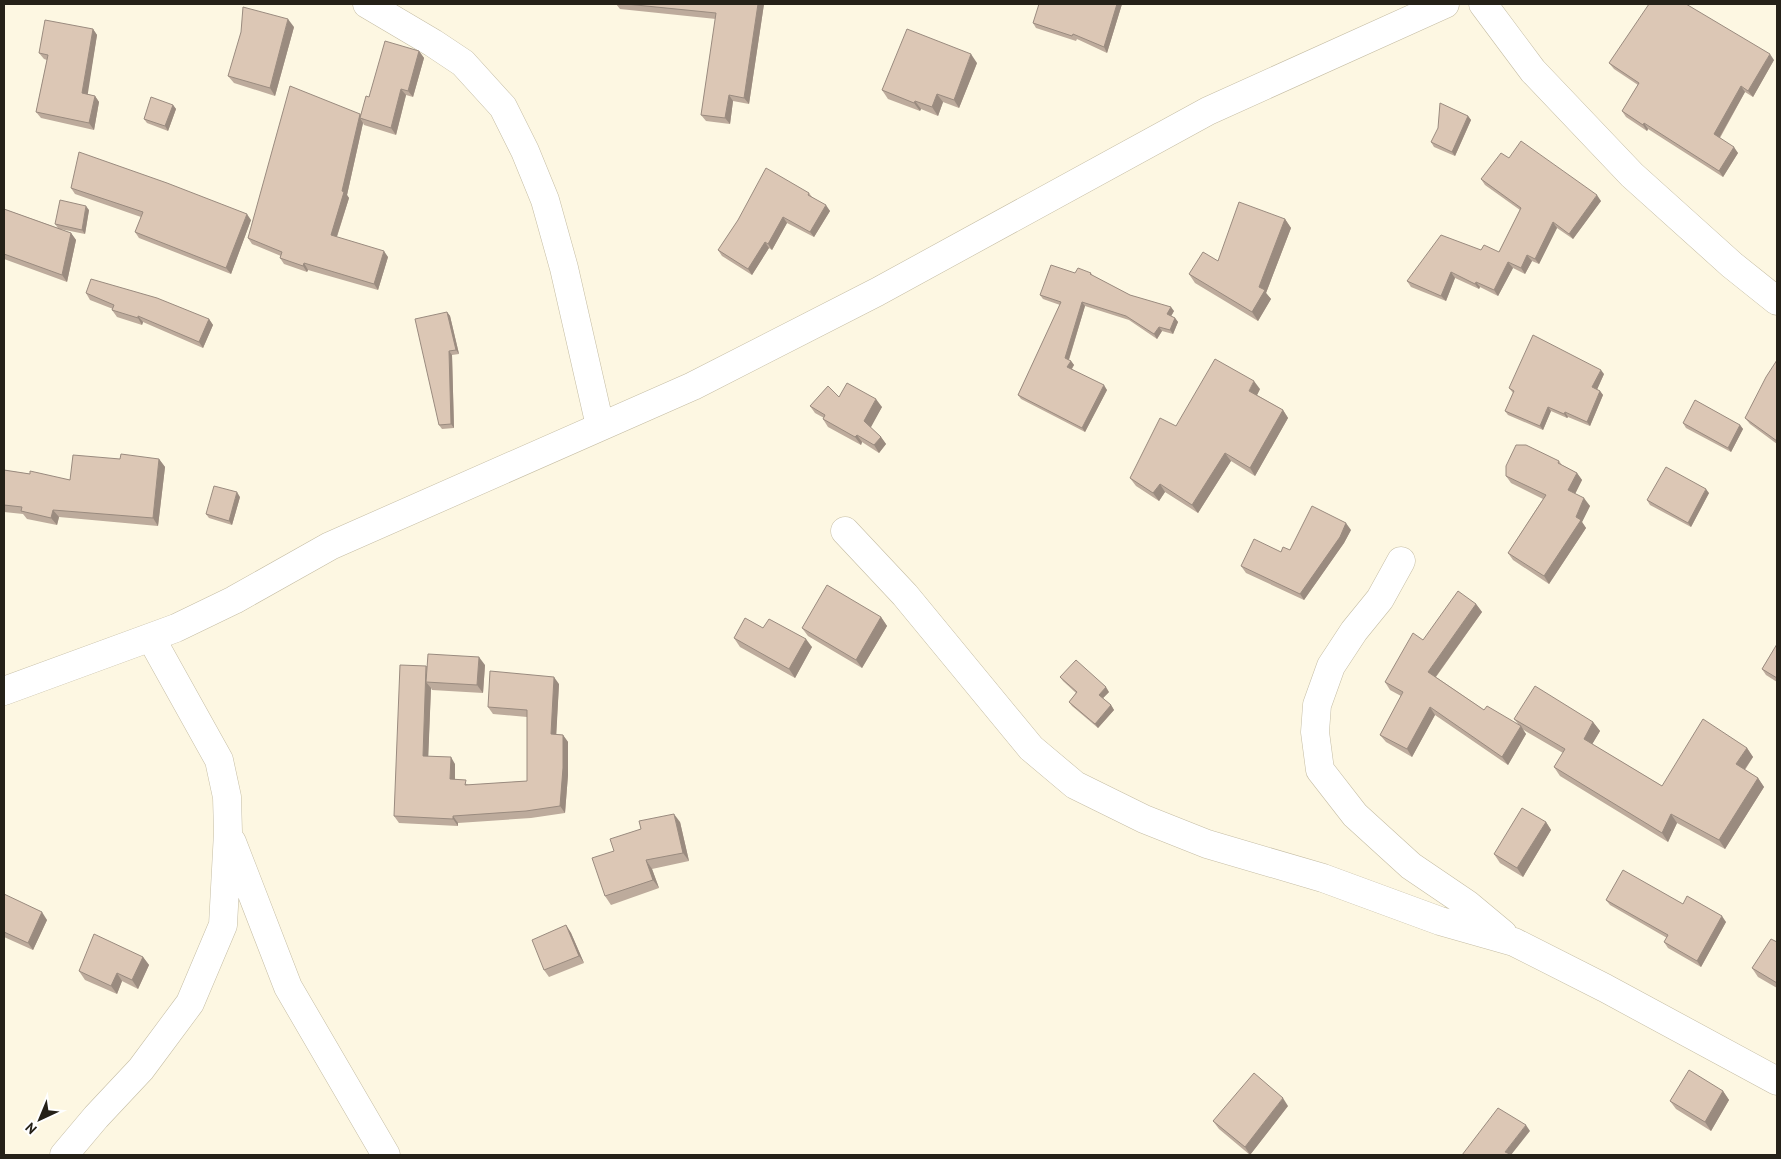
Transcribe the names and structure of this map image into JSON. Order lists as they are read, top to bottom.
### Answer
{
  "north": "bottom left"
}
